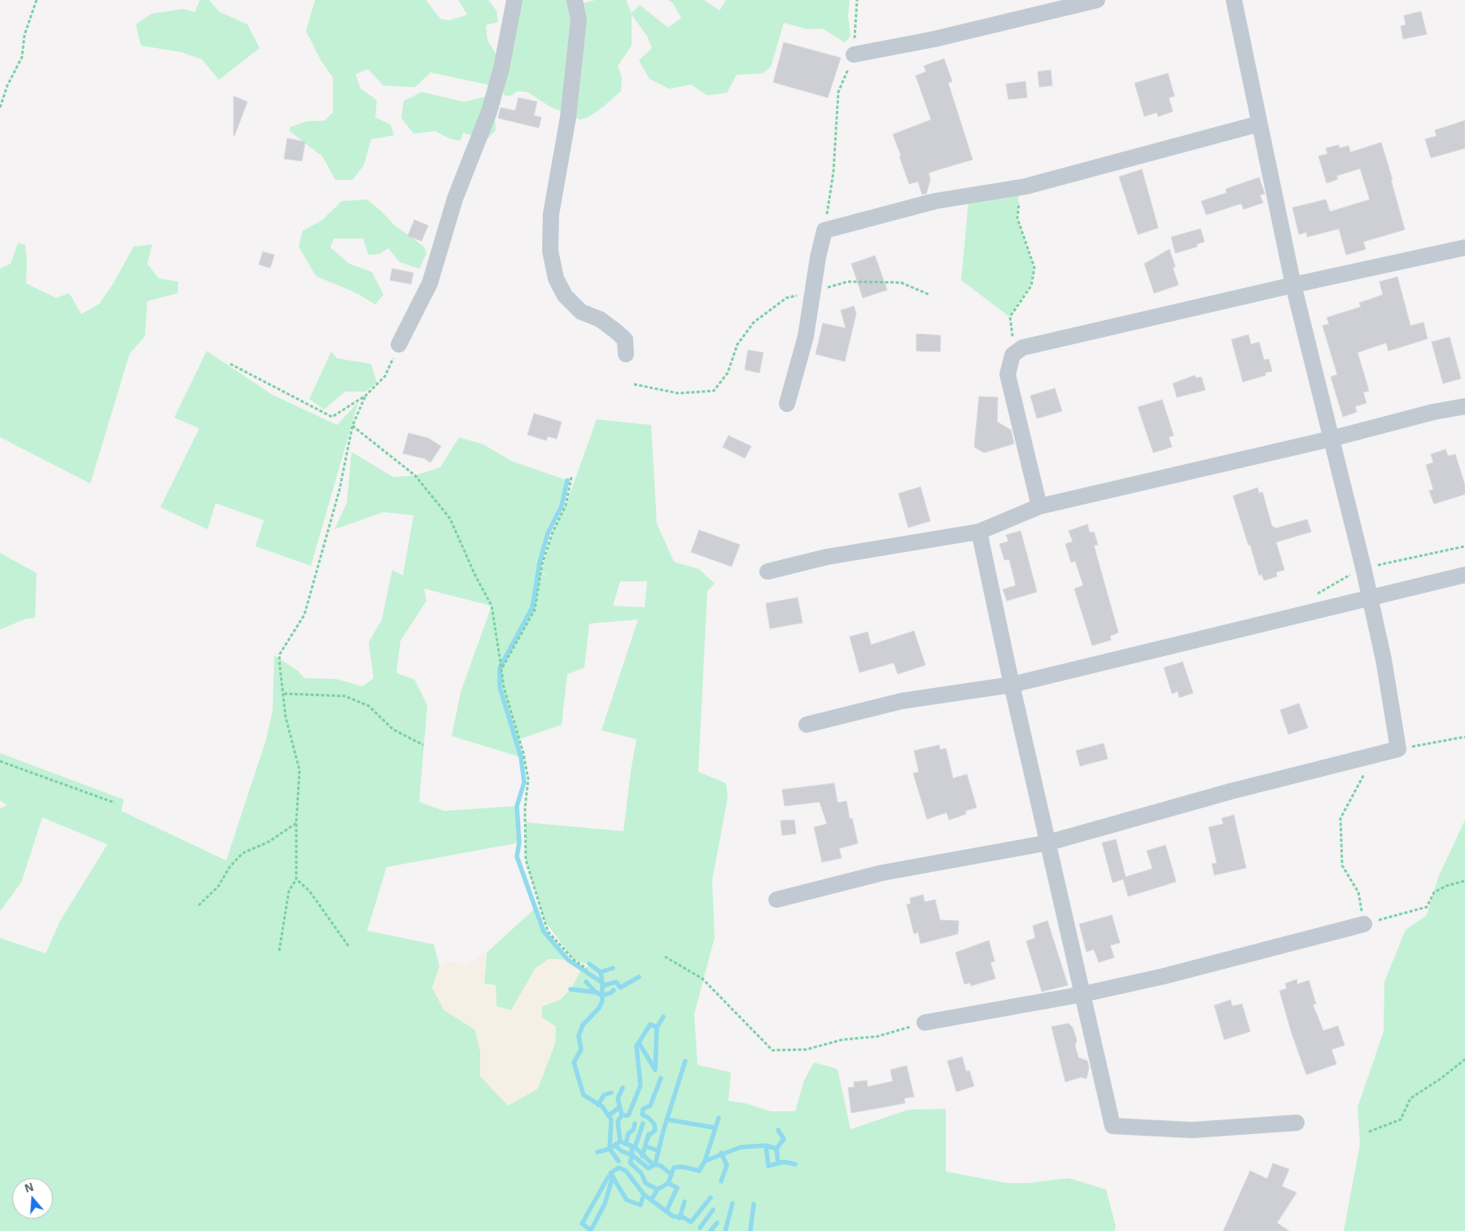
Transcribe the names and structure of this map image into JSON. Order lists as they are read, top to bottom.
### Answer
{
  "north": "top"
}
